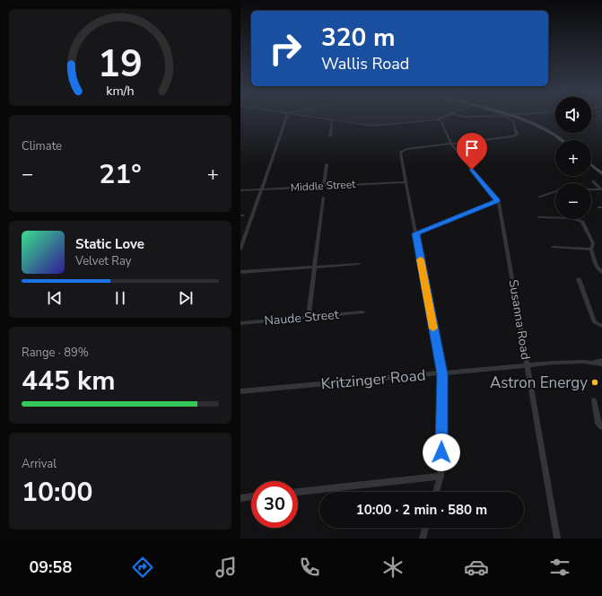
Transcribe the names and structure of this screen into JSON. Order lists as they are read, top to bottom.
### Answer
{
  "streets": {
    "street": [
      "Middle Street",
      "Naude Street",
      "Susanna Road",
      "Kritzinger Road"
    ]
  },
  "crossings": [
    ["Susanna Road", "Kritzinger Road"]
  ],
  "places": ["Astron Energy"],
  "page": {
    "turn": ["320 m", "Wallis Road"],
    "map_buttons": ["+", "−"],
    "tile": [
      "Climate",
      ["Range · 89%", "445 km"],
      ["Arrival", "10:00"]
    ],
    "heat": ["−", "21°", "+"],
    "song": ["Static Love", "Velvet Ray"],
    "limit": "30",
    "trip": "10:00 · 2 min · 580 m",
    "tabs": "09:58",
    "gauge": ["19", "km/h"]
  }
}
